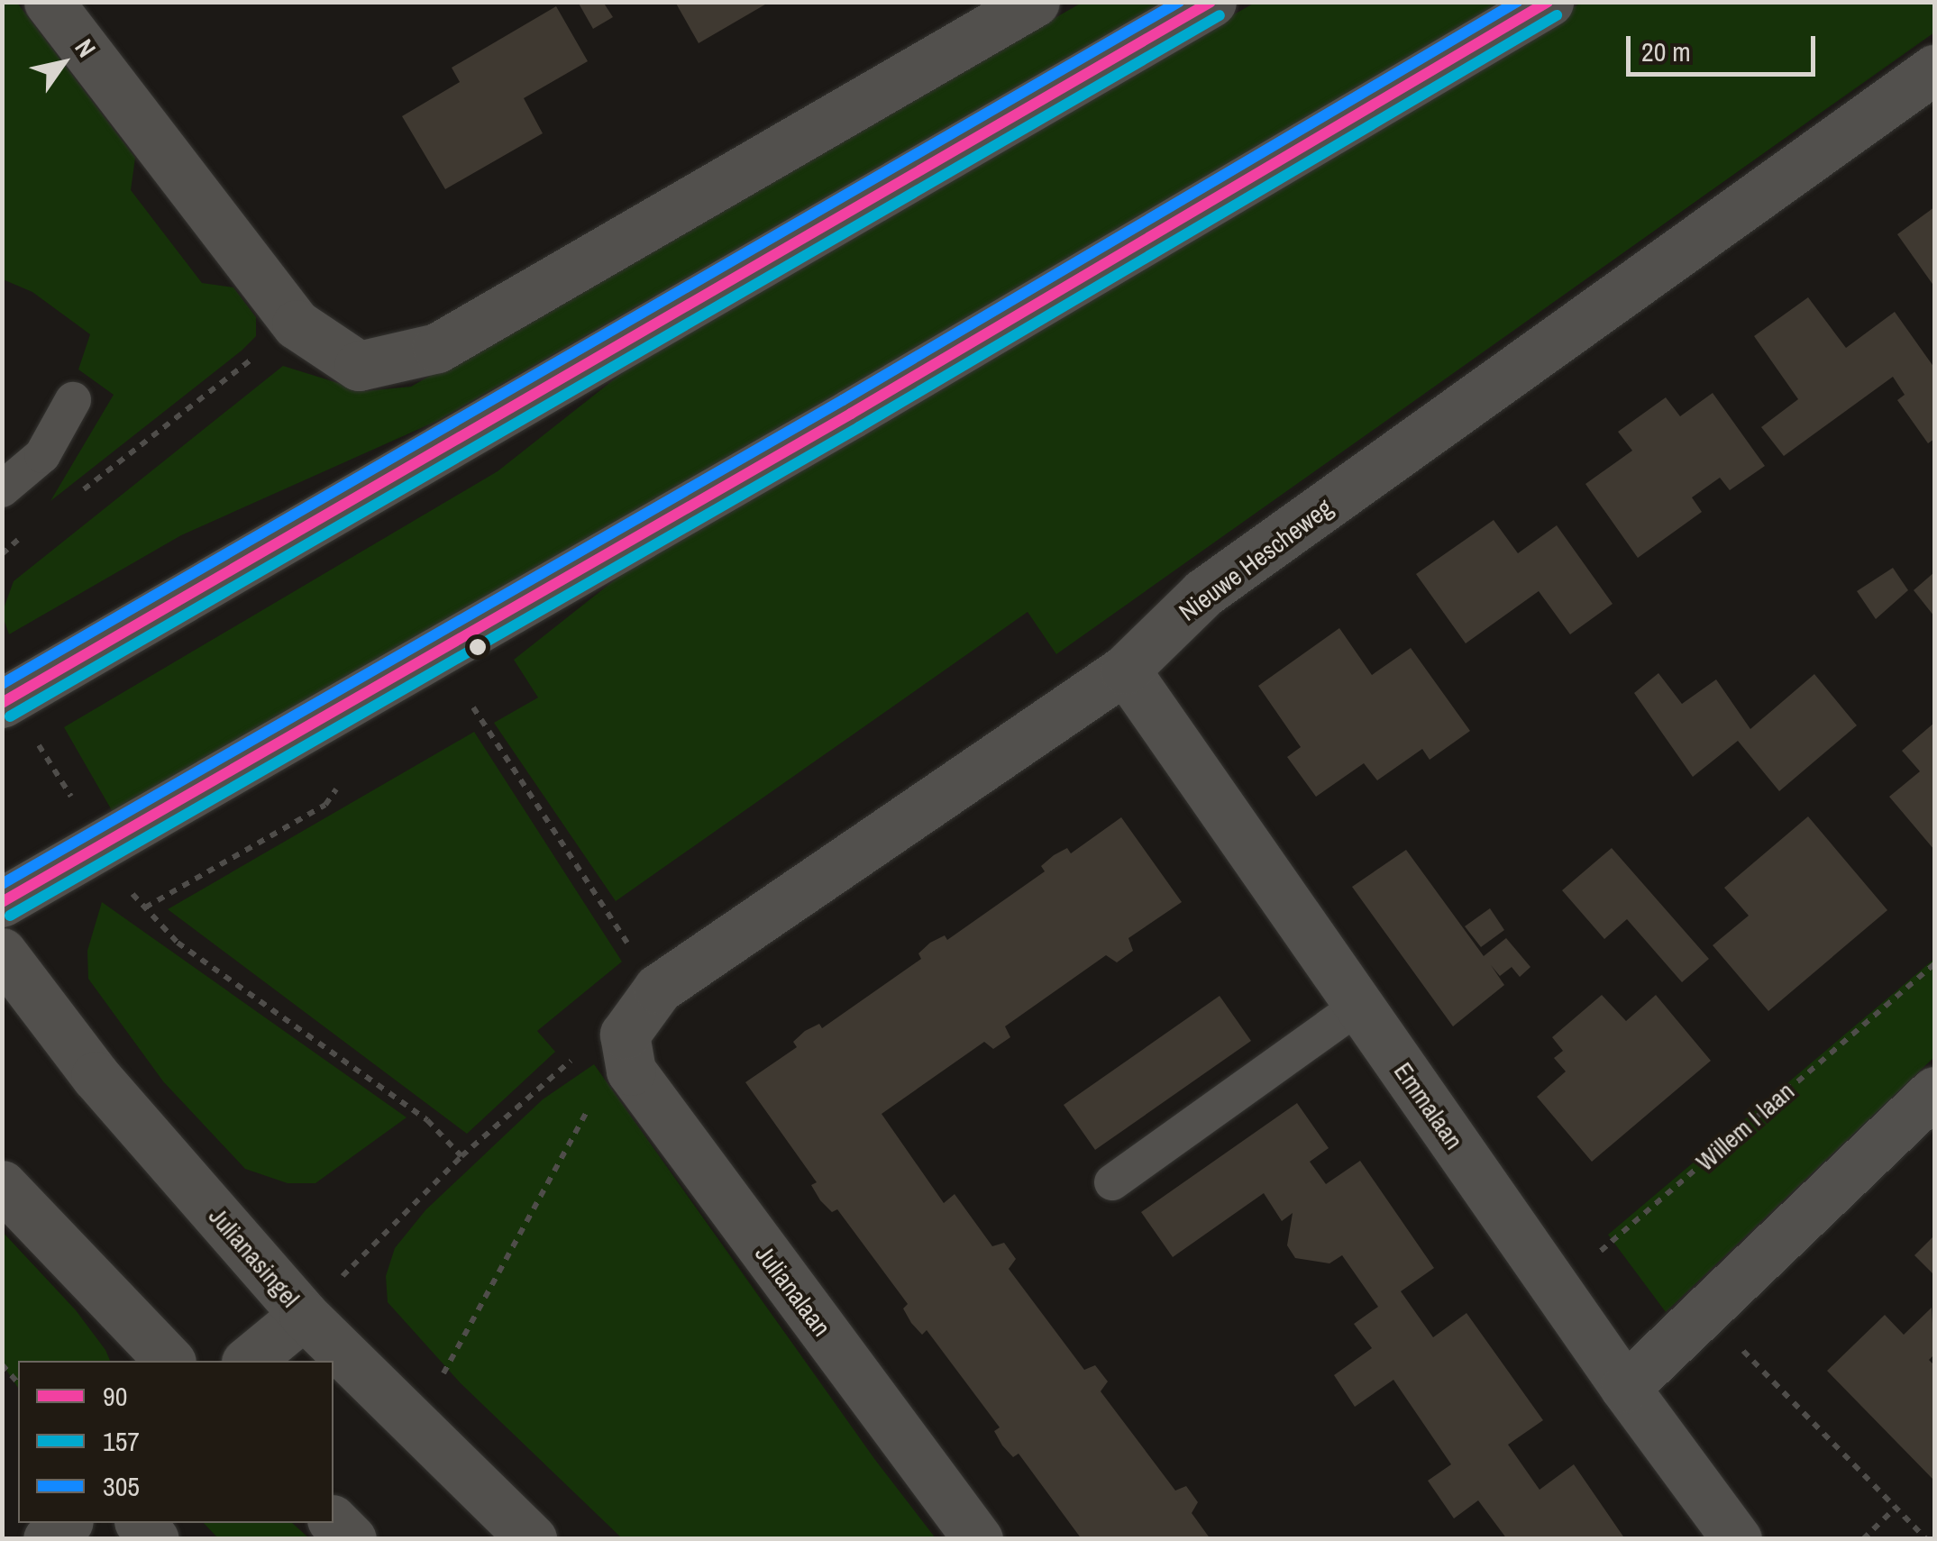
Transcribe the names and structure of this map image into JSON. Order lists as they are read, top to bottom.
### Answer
{
  "streets": {
    "street": [
      "Nieuwe Hescheweg",
      "Emmalaan",
      "Julianasingel",
      "Julianalaan"
    ],
    "path": ["Willem I laan"]
  },
  "crossings": [
    ["Nieuwe Hescheweg", "Emmalaan"],
    ["Nieuwe Hescheweg", "Julianalaan"],
    ["Emmalaan", "Willem I laan"]
  ],
  "lines": ["transit line 90", "transit line 305", "transit line 157"],
  "legend": ["90", "157", "305"],
  "scale_bar": "20 m",
  "north": "top right"
}
